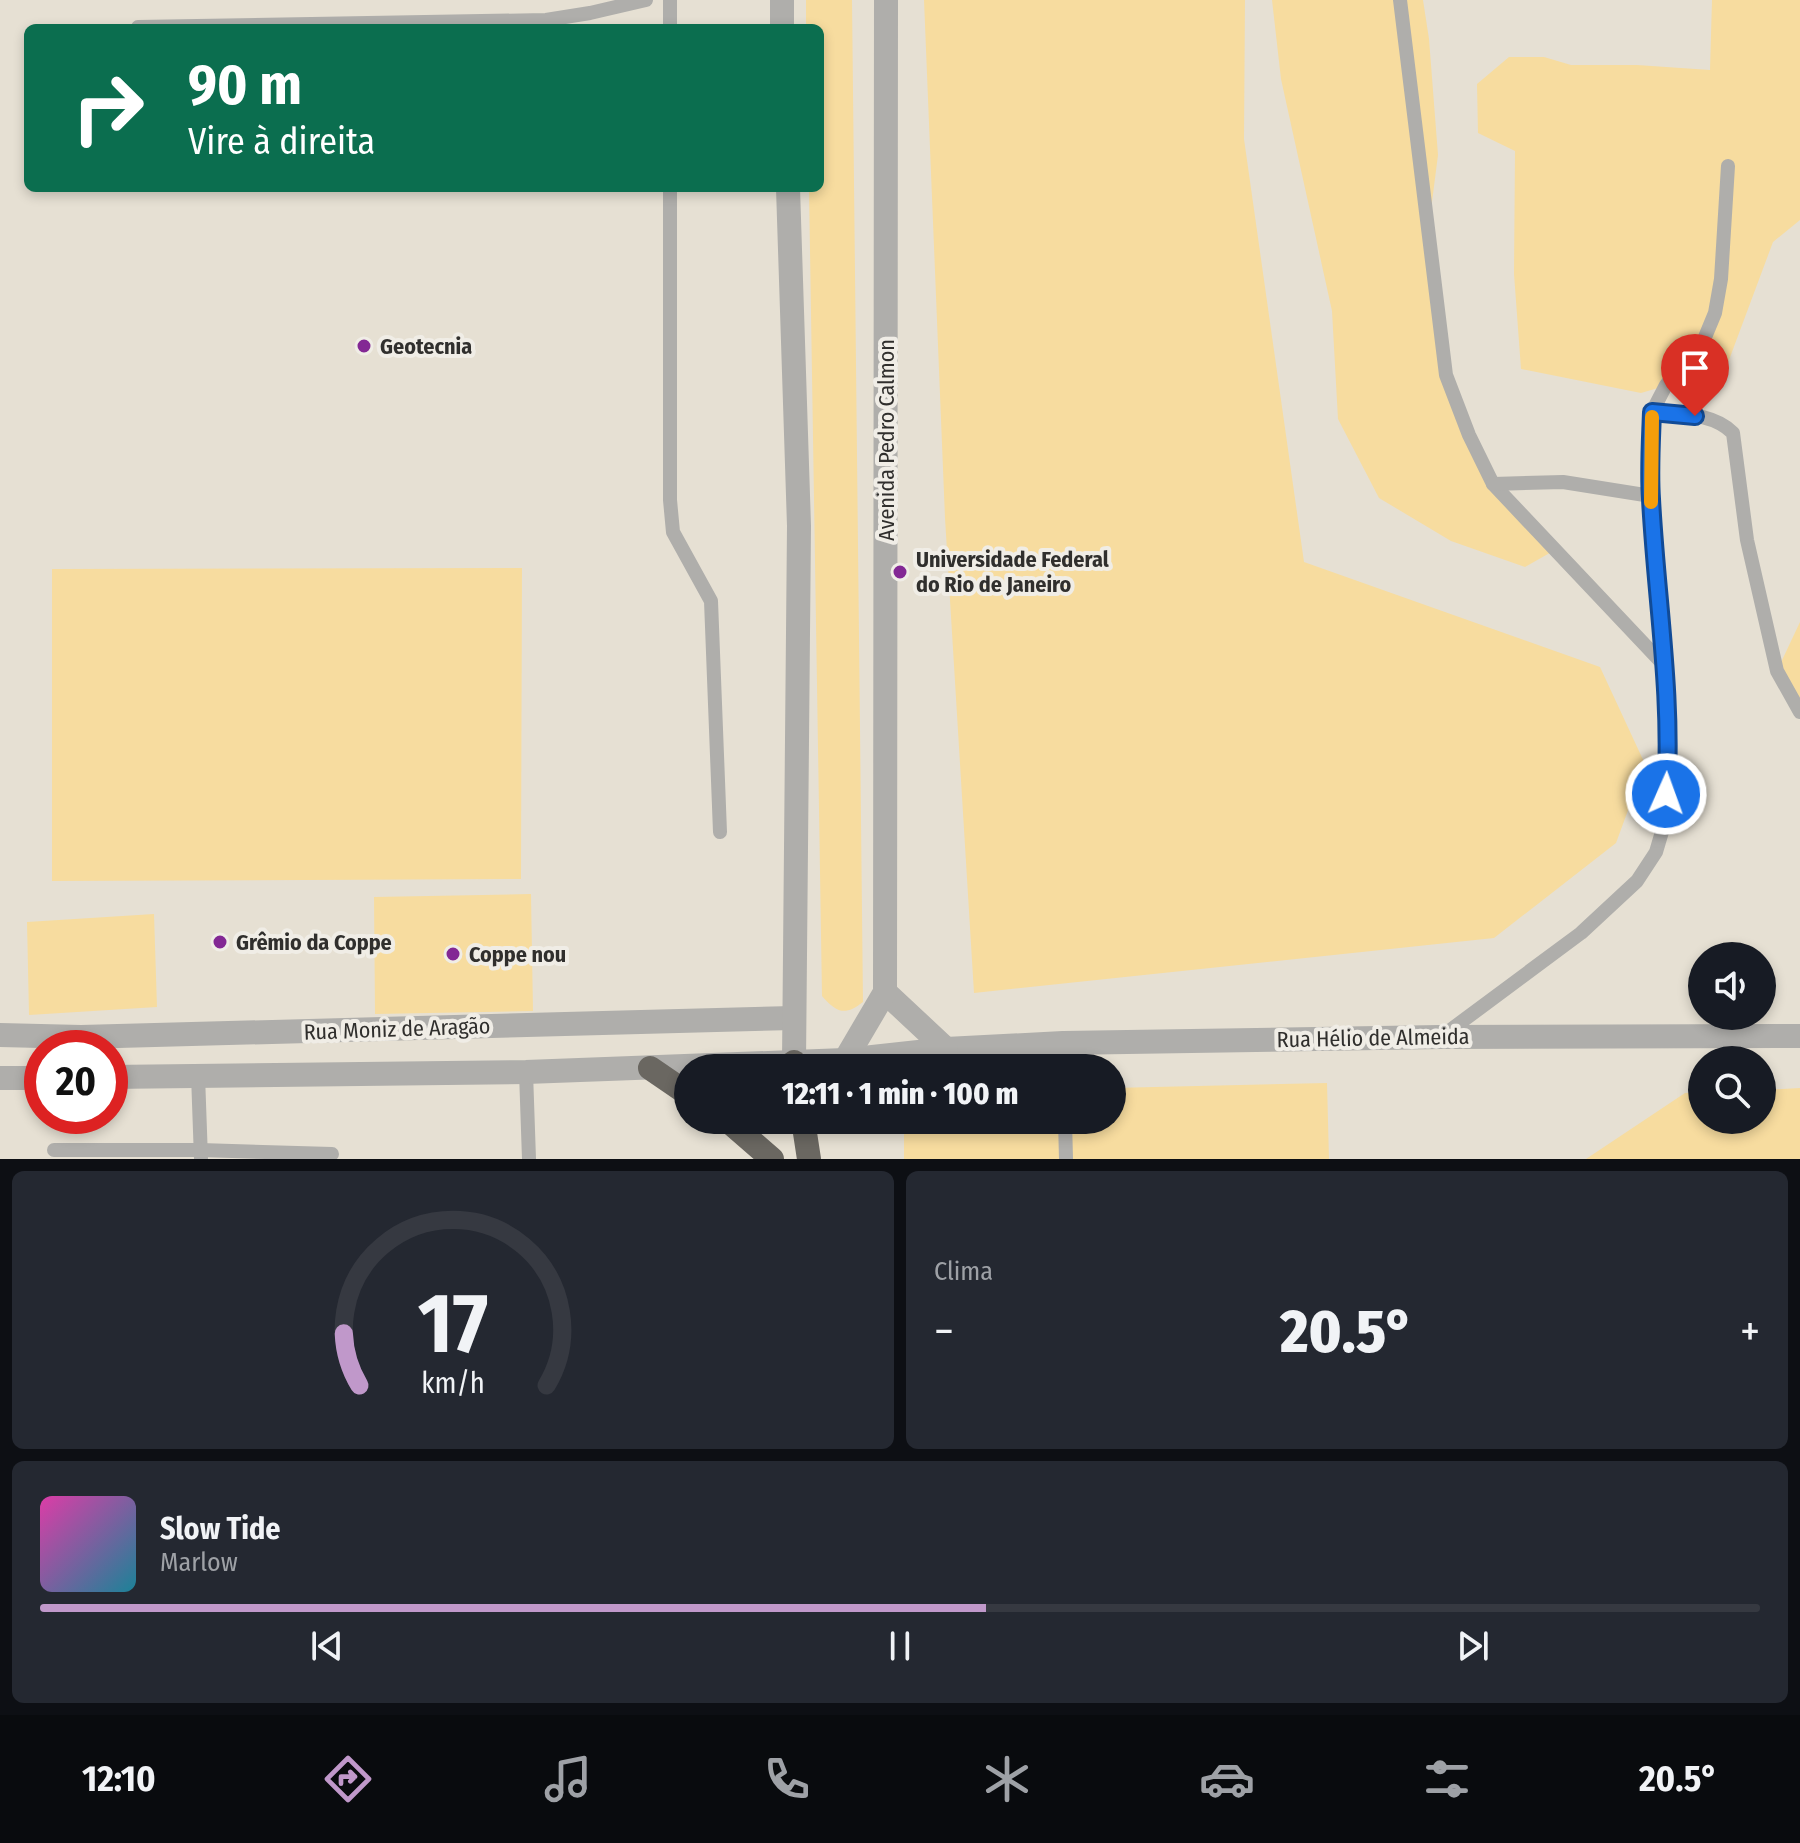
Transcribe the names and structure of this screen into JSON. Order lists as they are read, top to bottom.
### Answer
{
  "streets": {
    "street": ["Avenida Pedro Calmon", "Rua Moniz de Aragão", "Rua Hélio de Almeida"]
  },
  "places": [
    "Geotecnia",
    "Universidade Federal do Rio de Janeiro",
    "Grêmio da Coppe",
    "Coppe nou"
  ],
  "page": {
    "turn": ["90 m", "Vire à direita"],
    "limit": "20",
    "trip": "12:11 · 1 min · 100 m",
    "tile": "Clima",
    "heat": ["−", "20.5°", "+"],
    "song": ["Slow Tide", "Marlow"],
    "tabs": ["12:10", "20.5°"],
    "gauge": ["17", "km/h"]
  }
}
